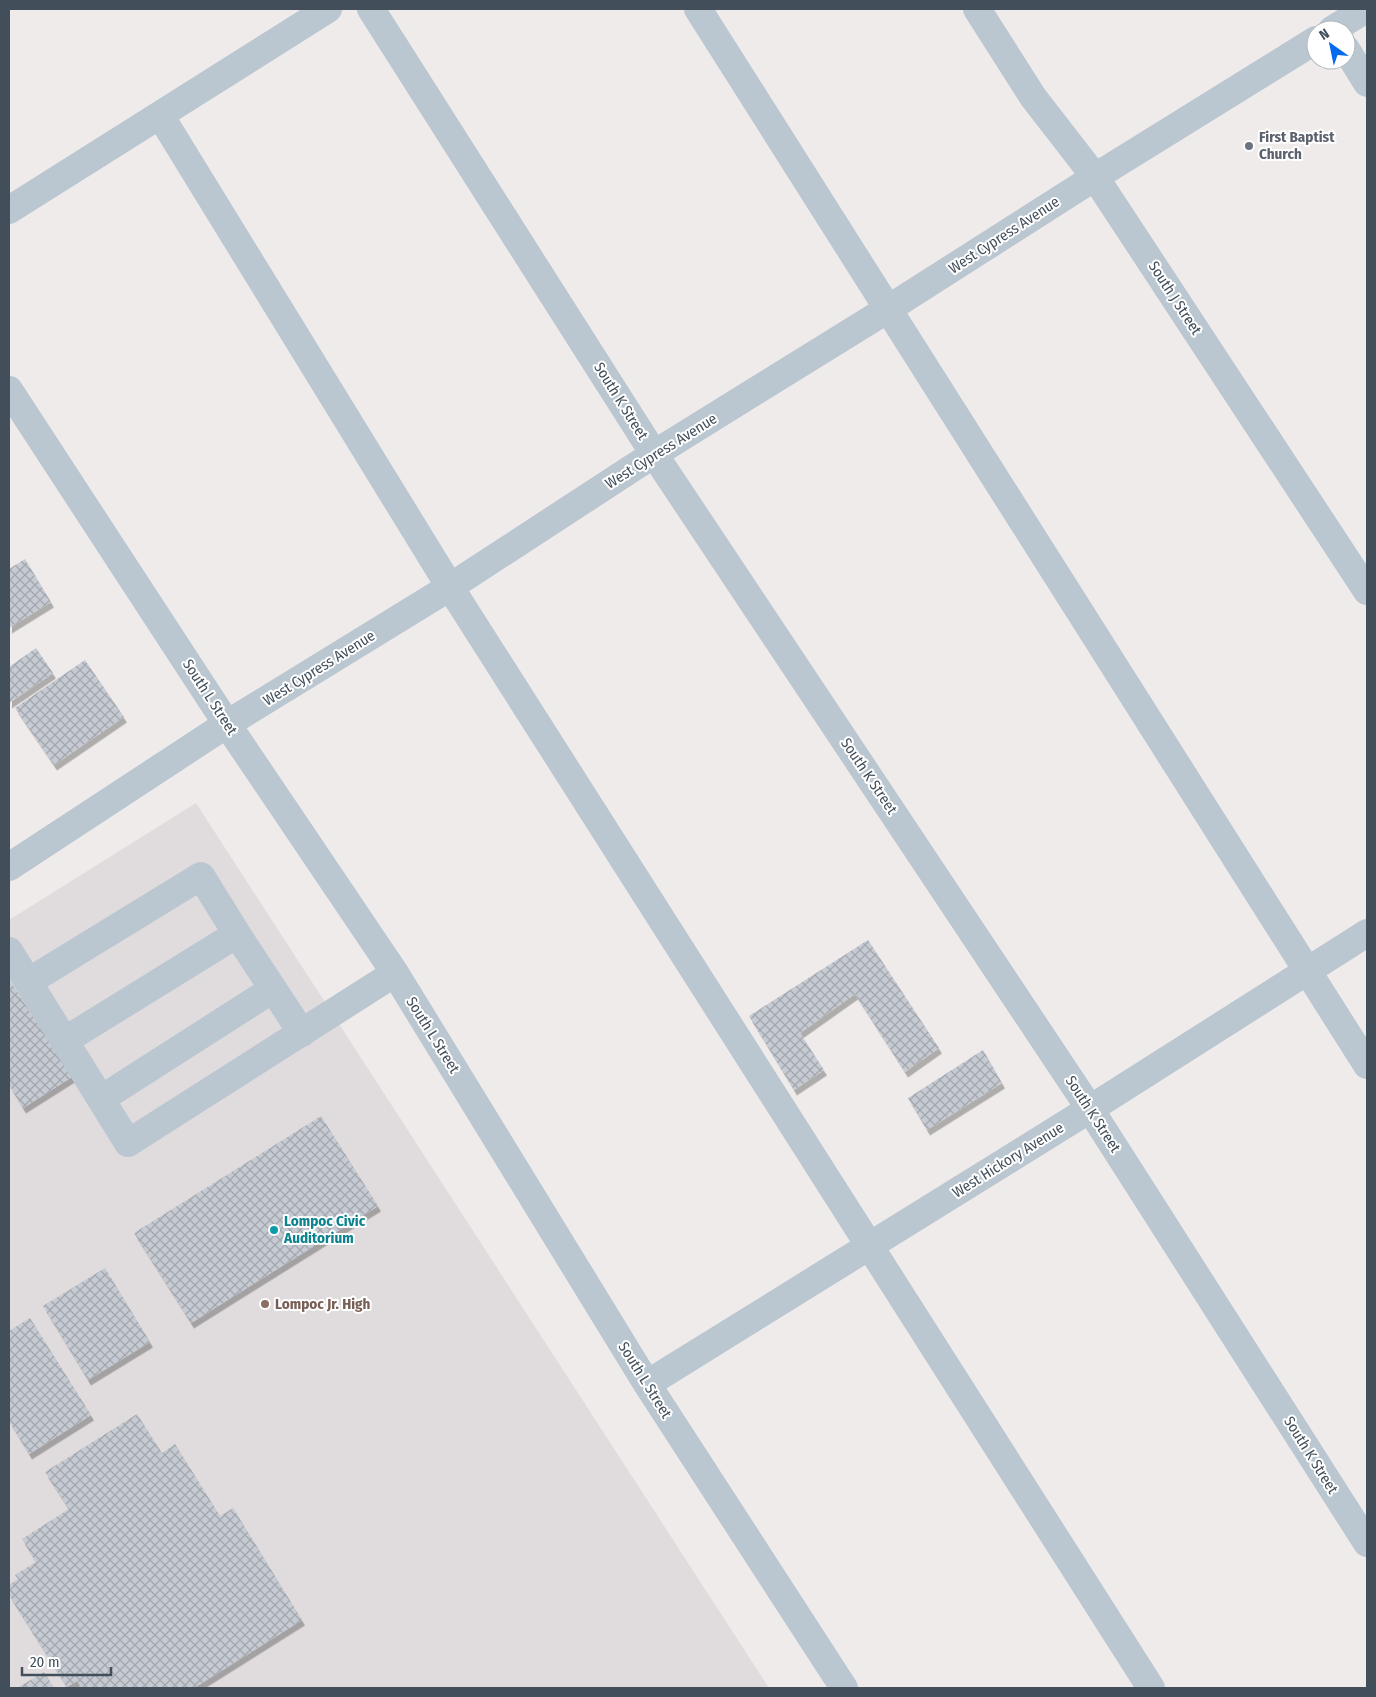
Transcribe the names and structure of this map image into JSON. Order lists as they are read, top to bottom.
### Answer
{
  "streets": {
    "street": [
      "West Cypress Avenue",
      "South J Street",
      "South K Street",
      "South L Street",
      "West Hickory Avenue"
    ]
  },
  "crossings": [
    ["West Cypress Avenue", "South J Street"],
    ["West Cypress Avenue", "South K Street"],
    ["West Cypress Avenue", "South L Street"],
    ["South K Street", "West Hickory Avenue"],
    ["South L Street", "West Hickory Avenue"]
  ],
  "places": ["First Baptist Church", "Lompoc Civic Auditorium", "Lompoc Jr. High"],
  "scale_bar": "20 m",
  "north": "top left"
}
